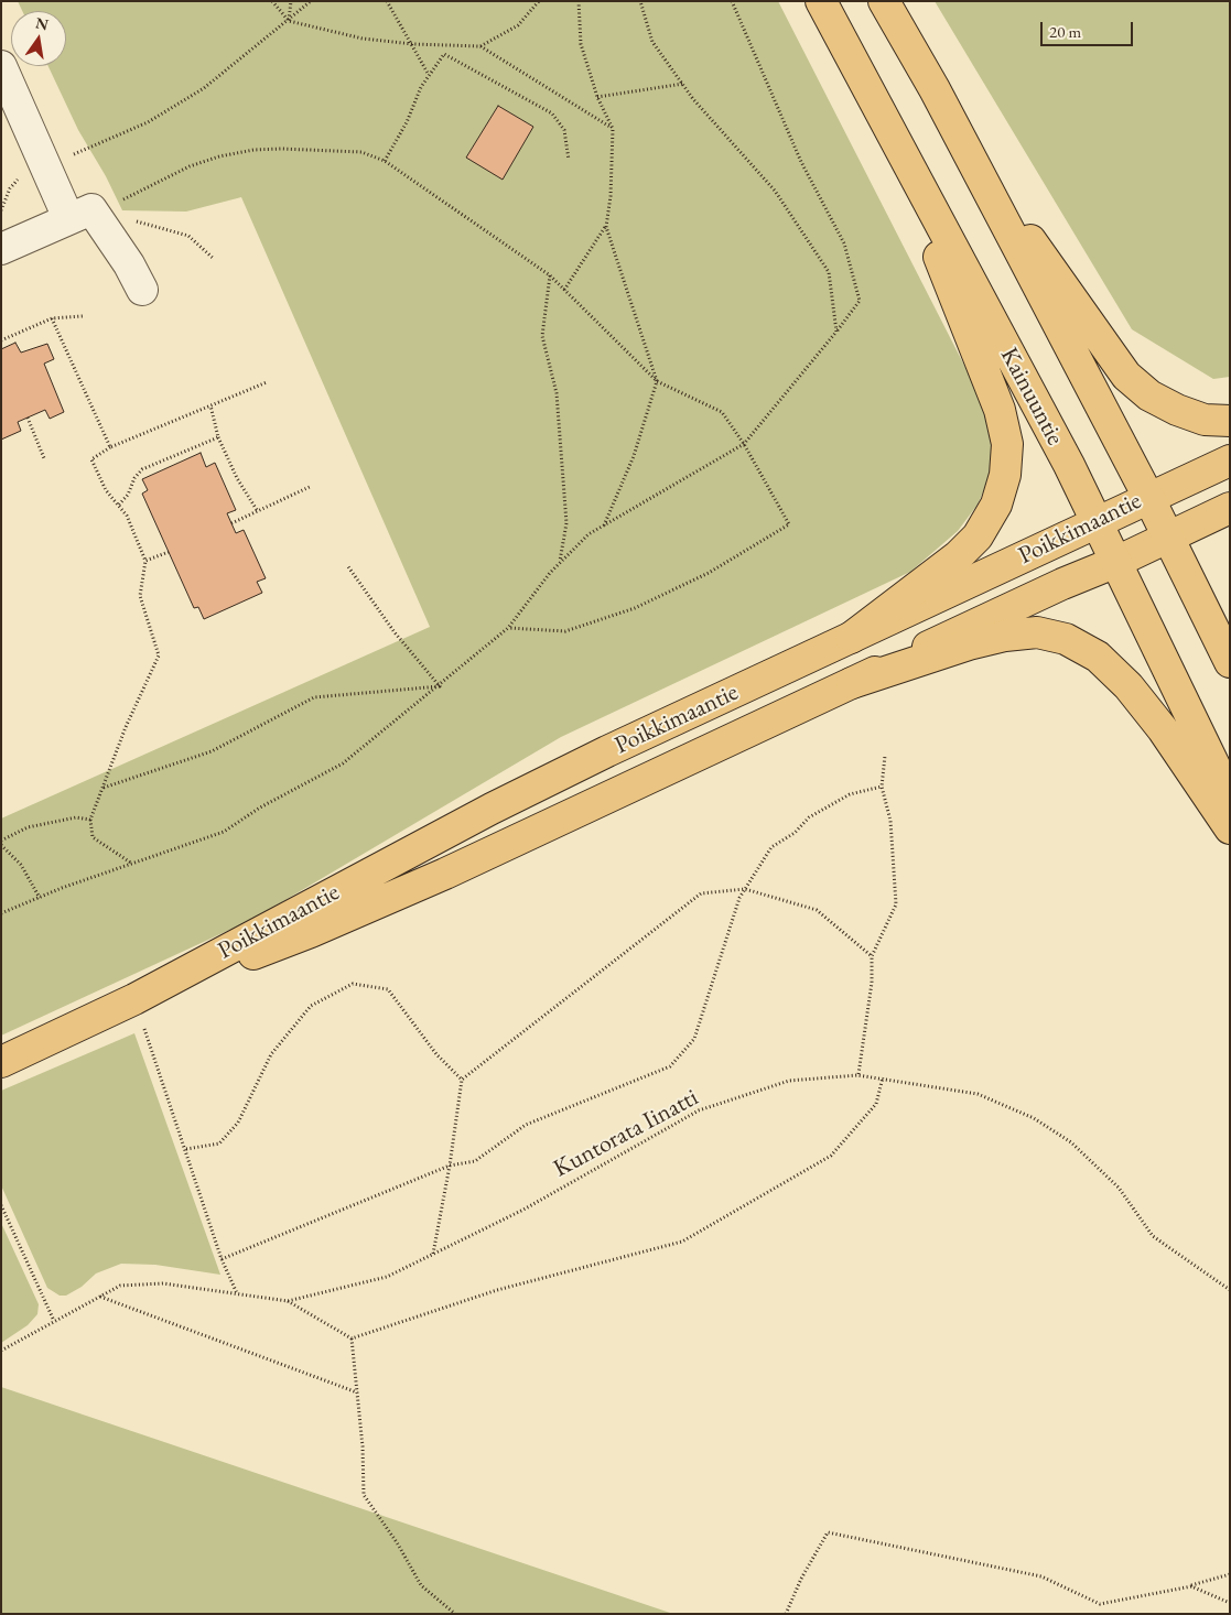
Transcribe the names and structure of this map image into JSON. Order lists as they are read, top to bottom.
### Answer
{
  "streets": {
    "main road": ["Kainuuntie", "Poikkimaantie"],
    "path": ["Kuntorata Iinatti"]
  },
  "crossings": [
    ["Kainuuntie", "Poikkimaantie"]
  ],
  "scale_bar": "20 m",
  "north": "top"
}
